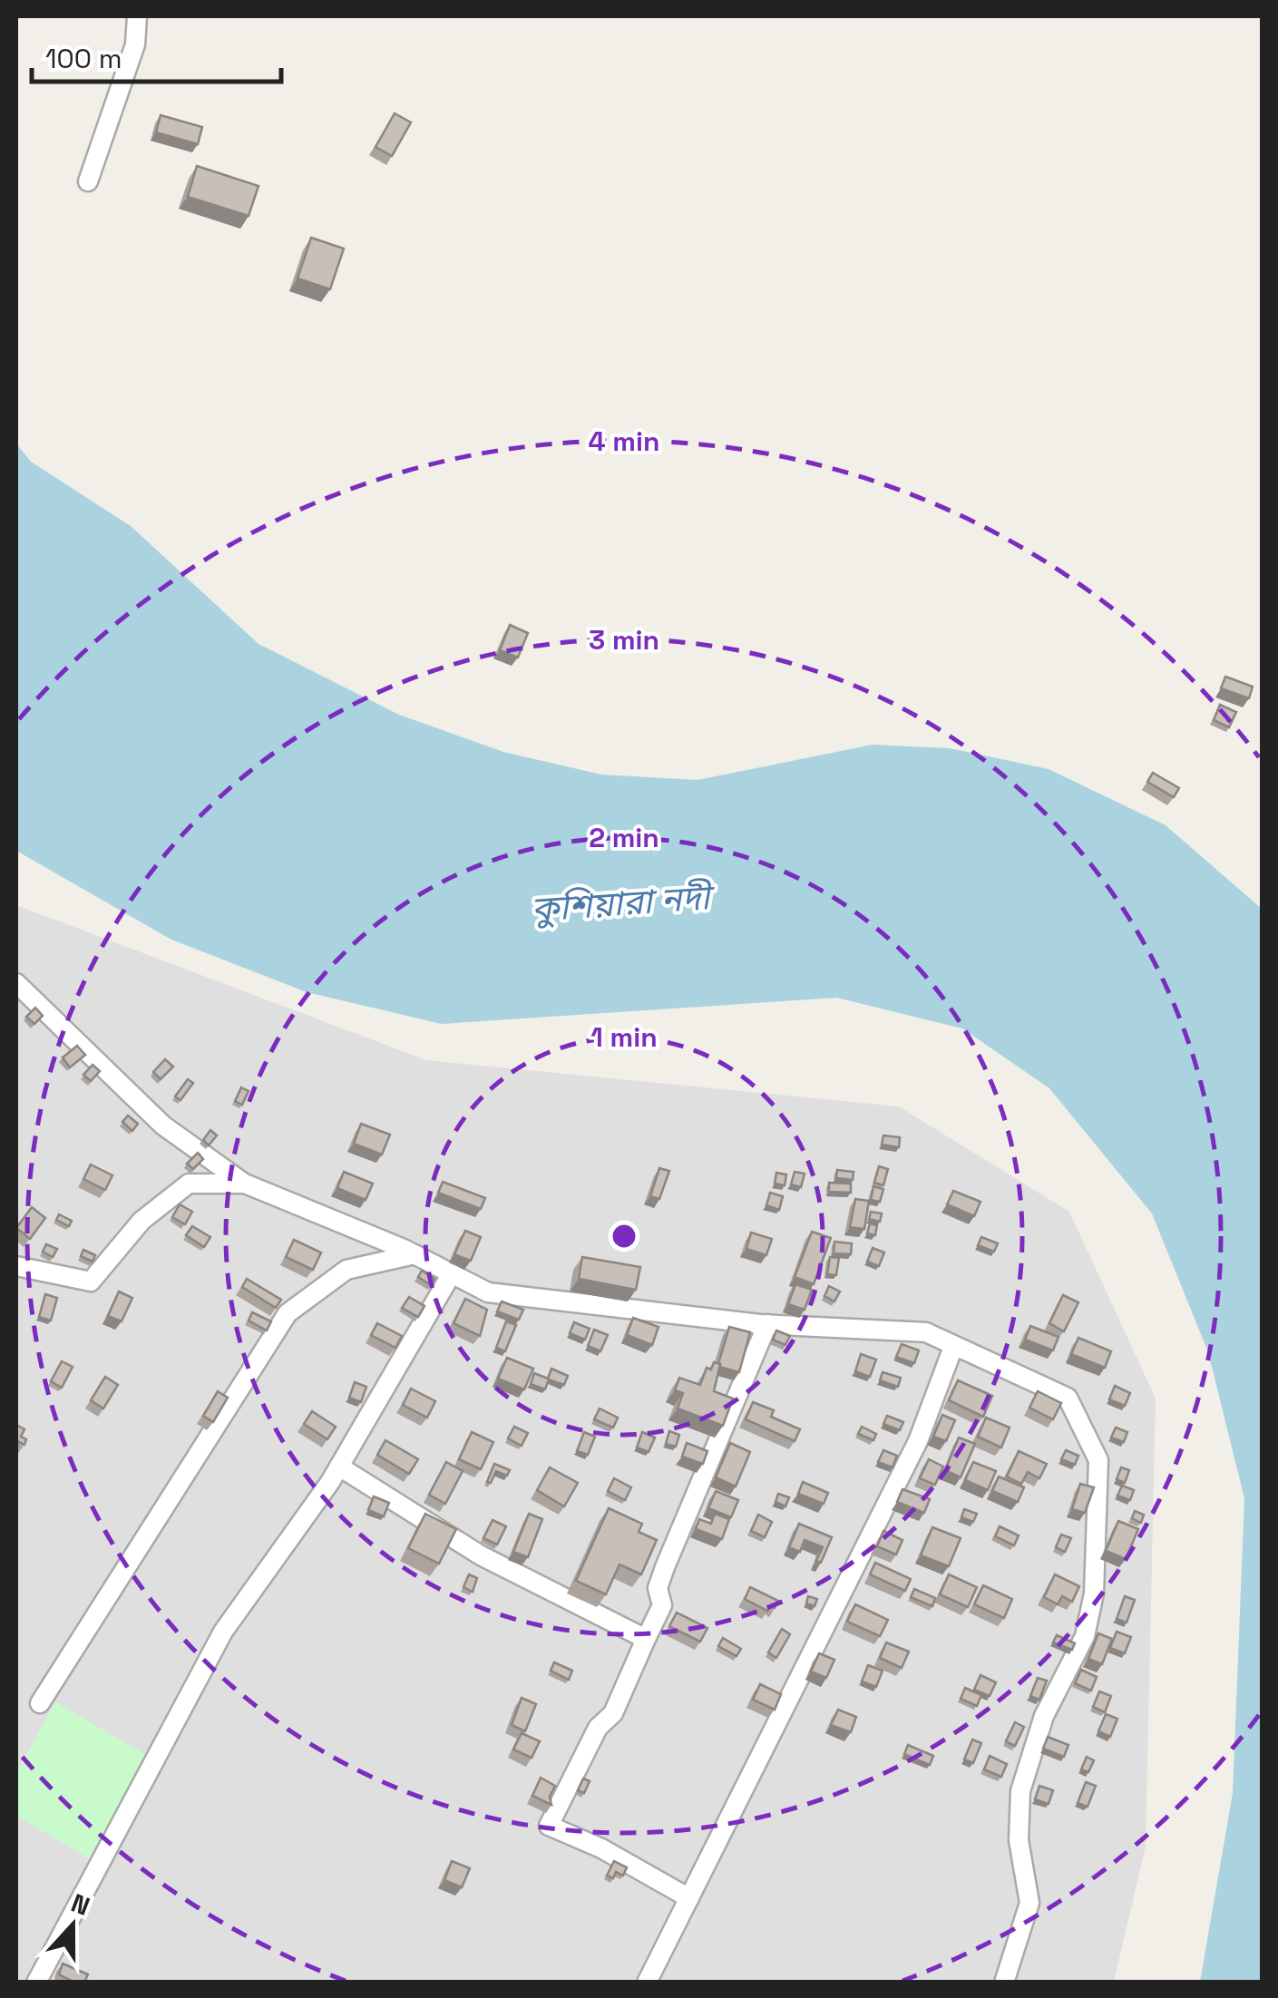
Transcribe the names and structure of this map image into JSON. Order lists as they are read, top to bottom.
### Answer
{
  "water": ["কুশিয়ারা নদী"],
  "scale_bar": "100 m",
  "north": "top",
  "rings": [
    "4 min",
    "3 min",
    "2 min",
    "1 min"
  ]
}
